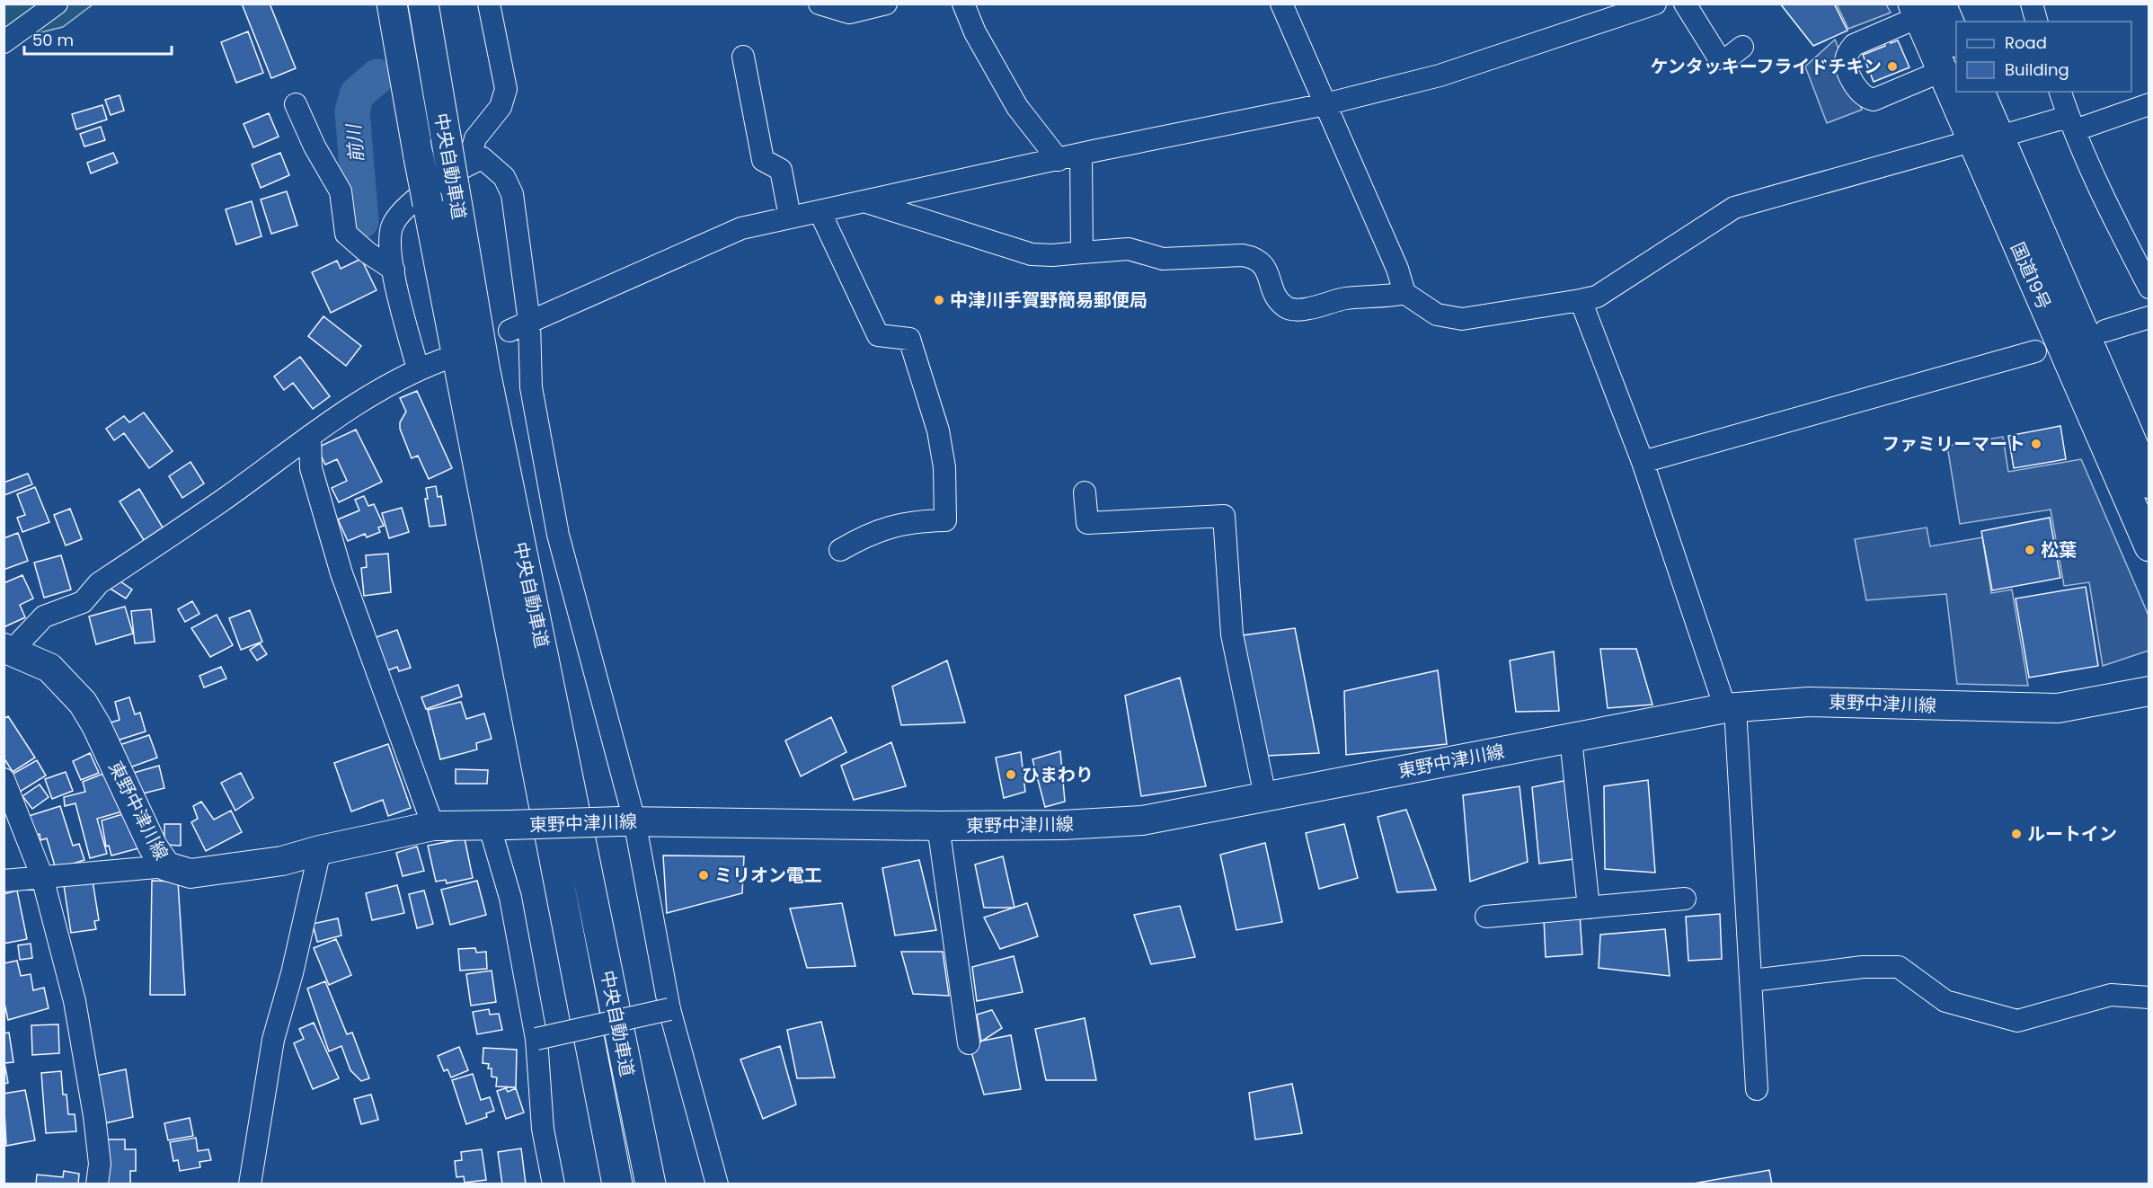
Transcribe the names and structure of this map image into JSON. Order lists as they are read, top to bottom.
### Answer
{
  "streets": {
    "highway": ["中央自動車道", "国道19号"],
    "main road": ["東野中津川線"]
  },
  "water": ["前川"],
  "places": [
    "ケンタッキーフライドチキン",
    "中津川手賀野簡易郵便局",
    "ファミリーマート",
    "松葉",
    "ひまわり",
    "ルートイン",
    "ミリオン電工"
  ],
  "legend": ["Road", "Building"],
  "scale_bar": "50 m"
}
